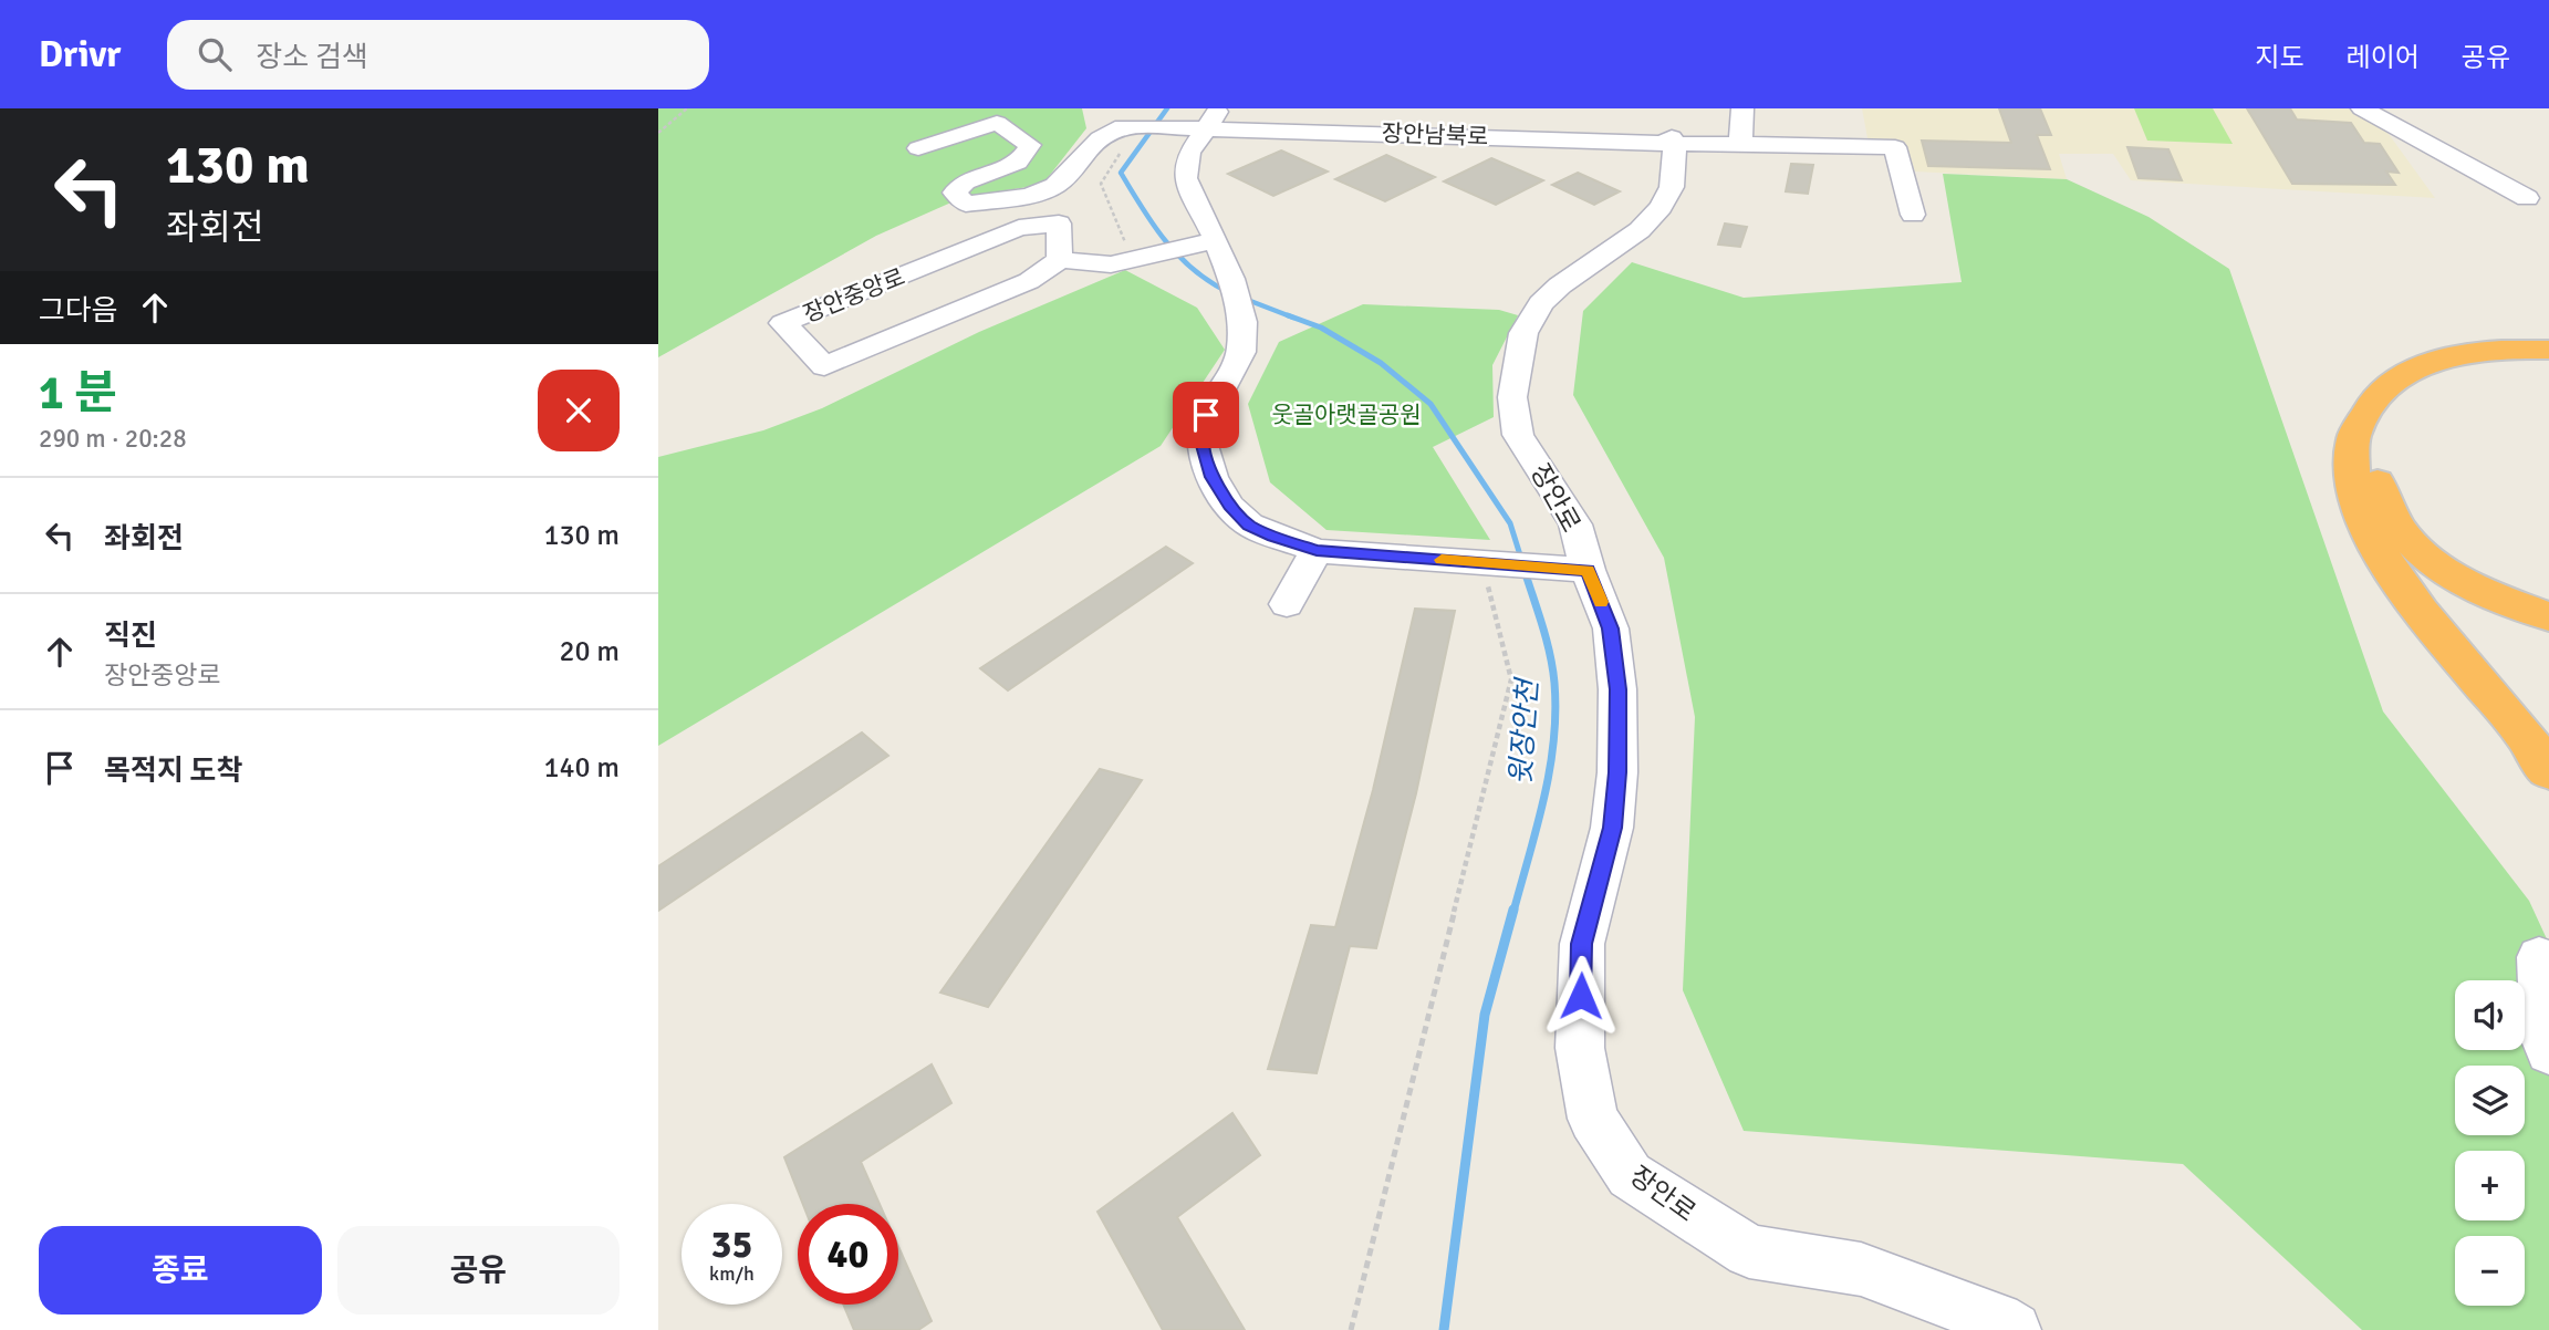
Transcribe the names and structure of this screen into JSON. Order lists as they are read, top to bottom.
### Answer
{
  "streets": {
    "street": ["장안남북로", "장안중앙로", "장안로"]
  },
  "crossings": [
    ["장안남북로", "장안로"]
  ],
  "water": ["윗장안천"],
  "parks": ["웃골아랫골공원"],
  "page": {
    "header": "Drivr",
    "search": "장소 검색",
    "nav": ["지도", "레이어", "공유"],
    "turn": ["130 m", "좌회전"],
    "then": "그다음",
    "heading": ["1 분", "290 m · 20:28"],
    "list": [
      {
        "name": "좌회전",
        "value": "130 m"
      },
      {
        "name": "직진",
        "note": "장안중앙로",
        "value": "20 m"
      },
      {
        "name": "목적지 도착",
        "value": "140 m"
      }
    ],
    "map_buttons": ["+", "−"],
    "speed": "35 km/h",
    "limit": "40",
    "buttons": ["종료", "공유"]
  }
}
